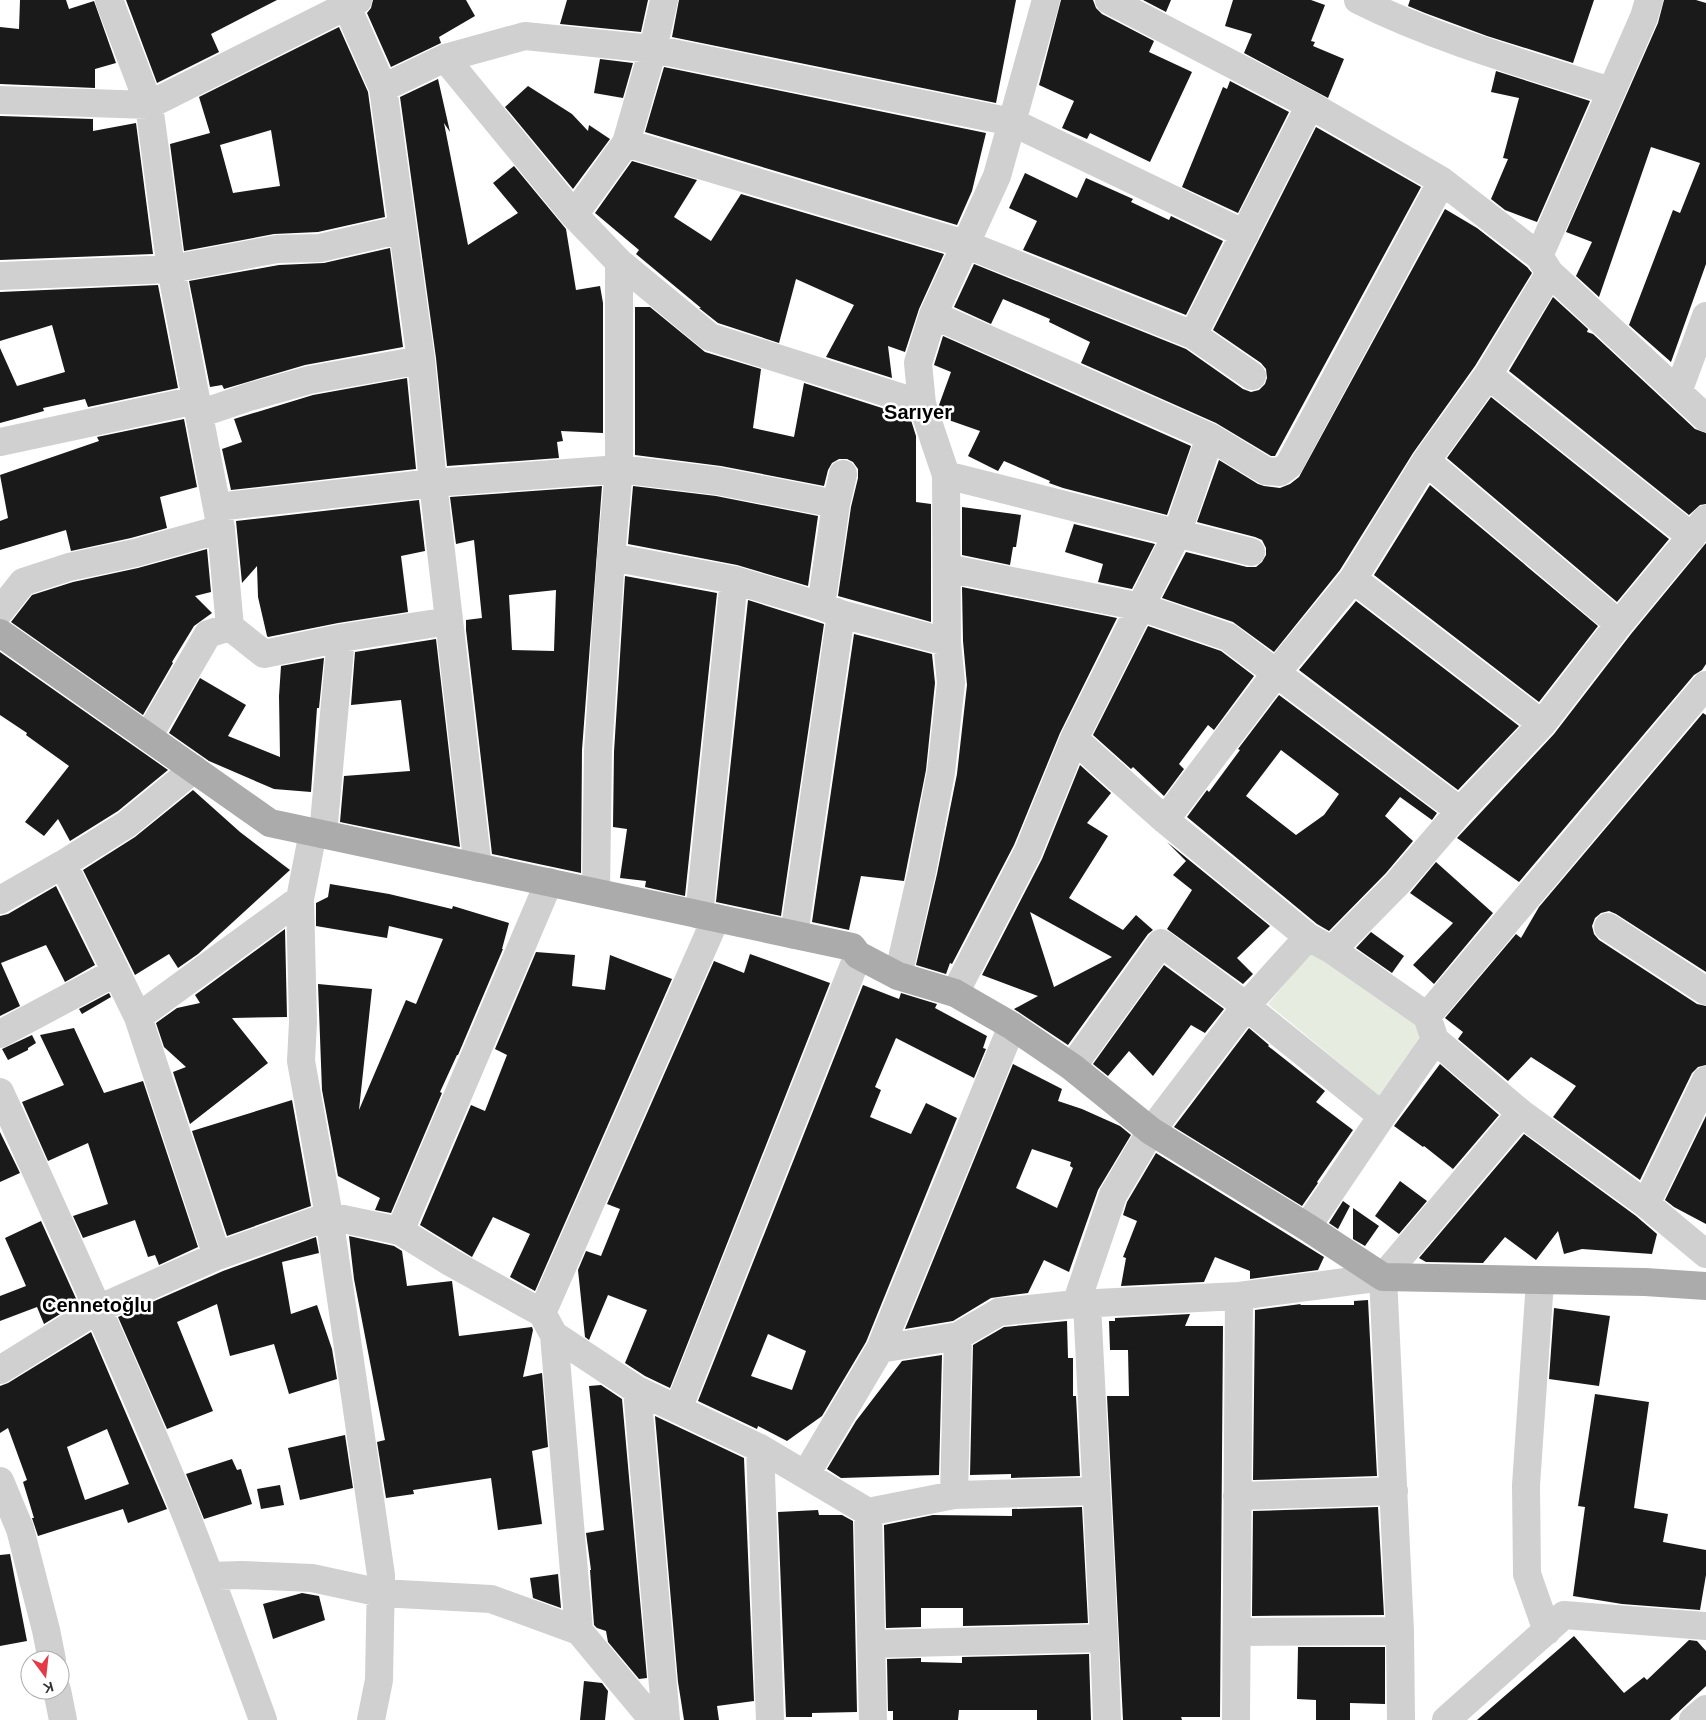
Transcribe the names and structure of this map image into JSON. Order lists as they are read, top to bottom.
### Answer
{
  "districts": ["Sarıyer", "Cennetoğlu"],
  "north": "bottom"
}
